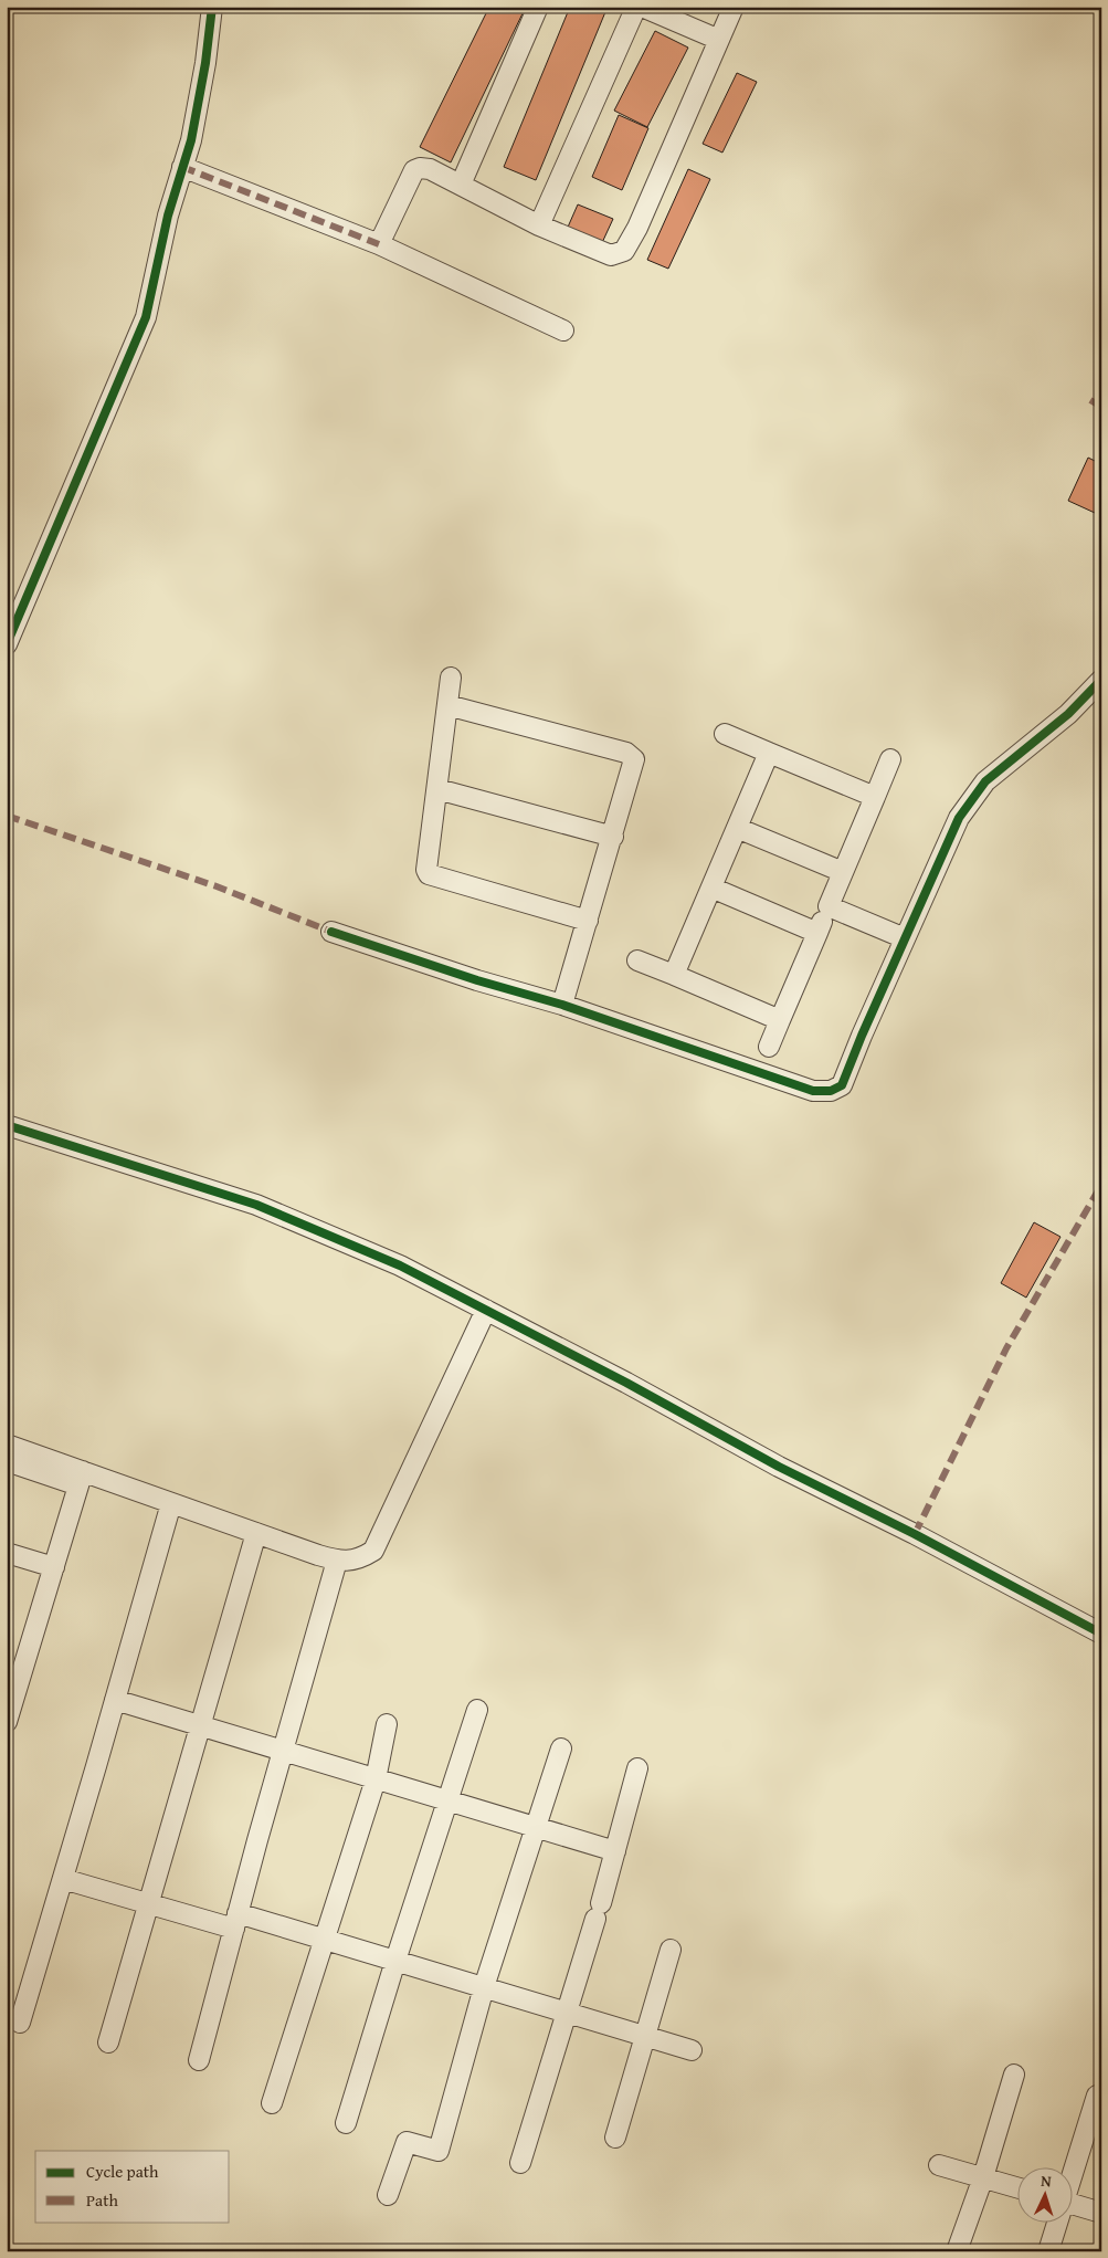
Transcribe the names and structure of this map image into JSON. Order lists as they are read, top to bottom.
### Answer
{
  "legend": ["Cycle path", "Path"],
  "north": "top"
}
